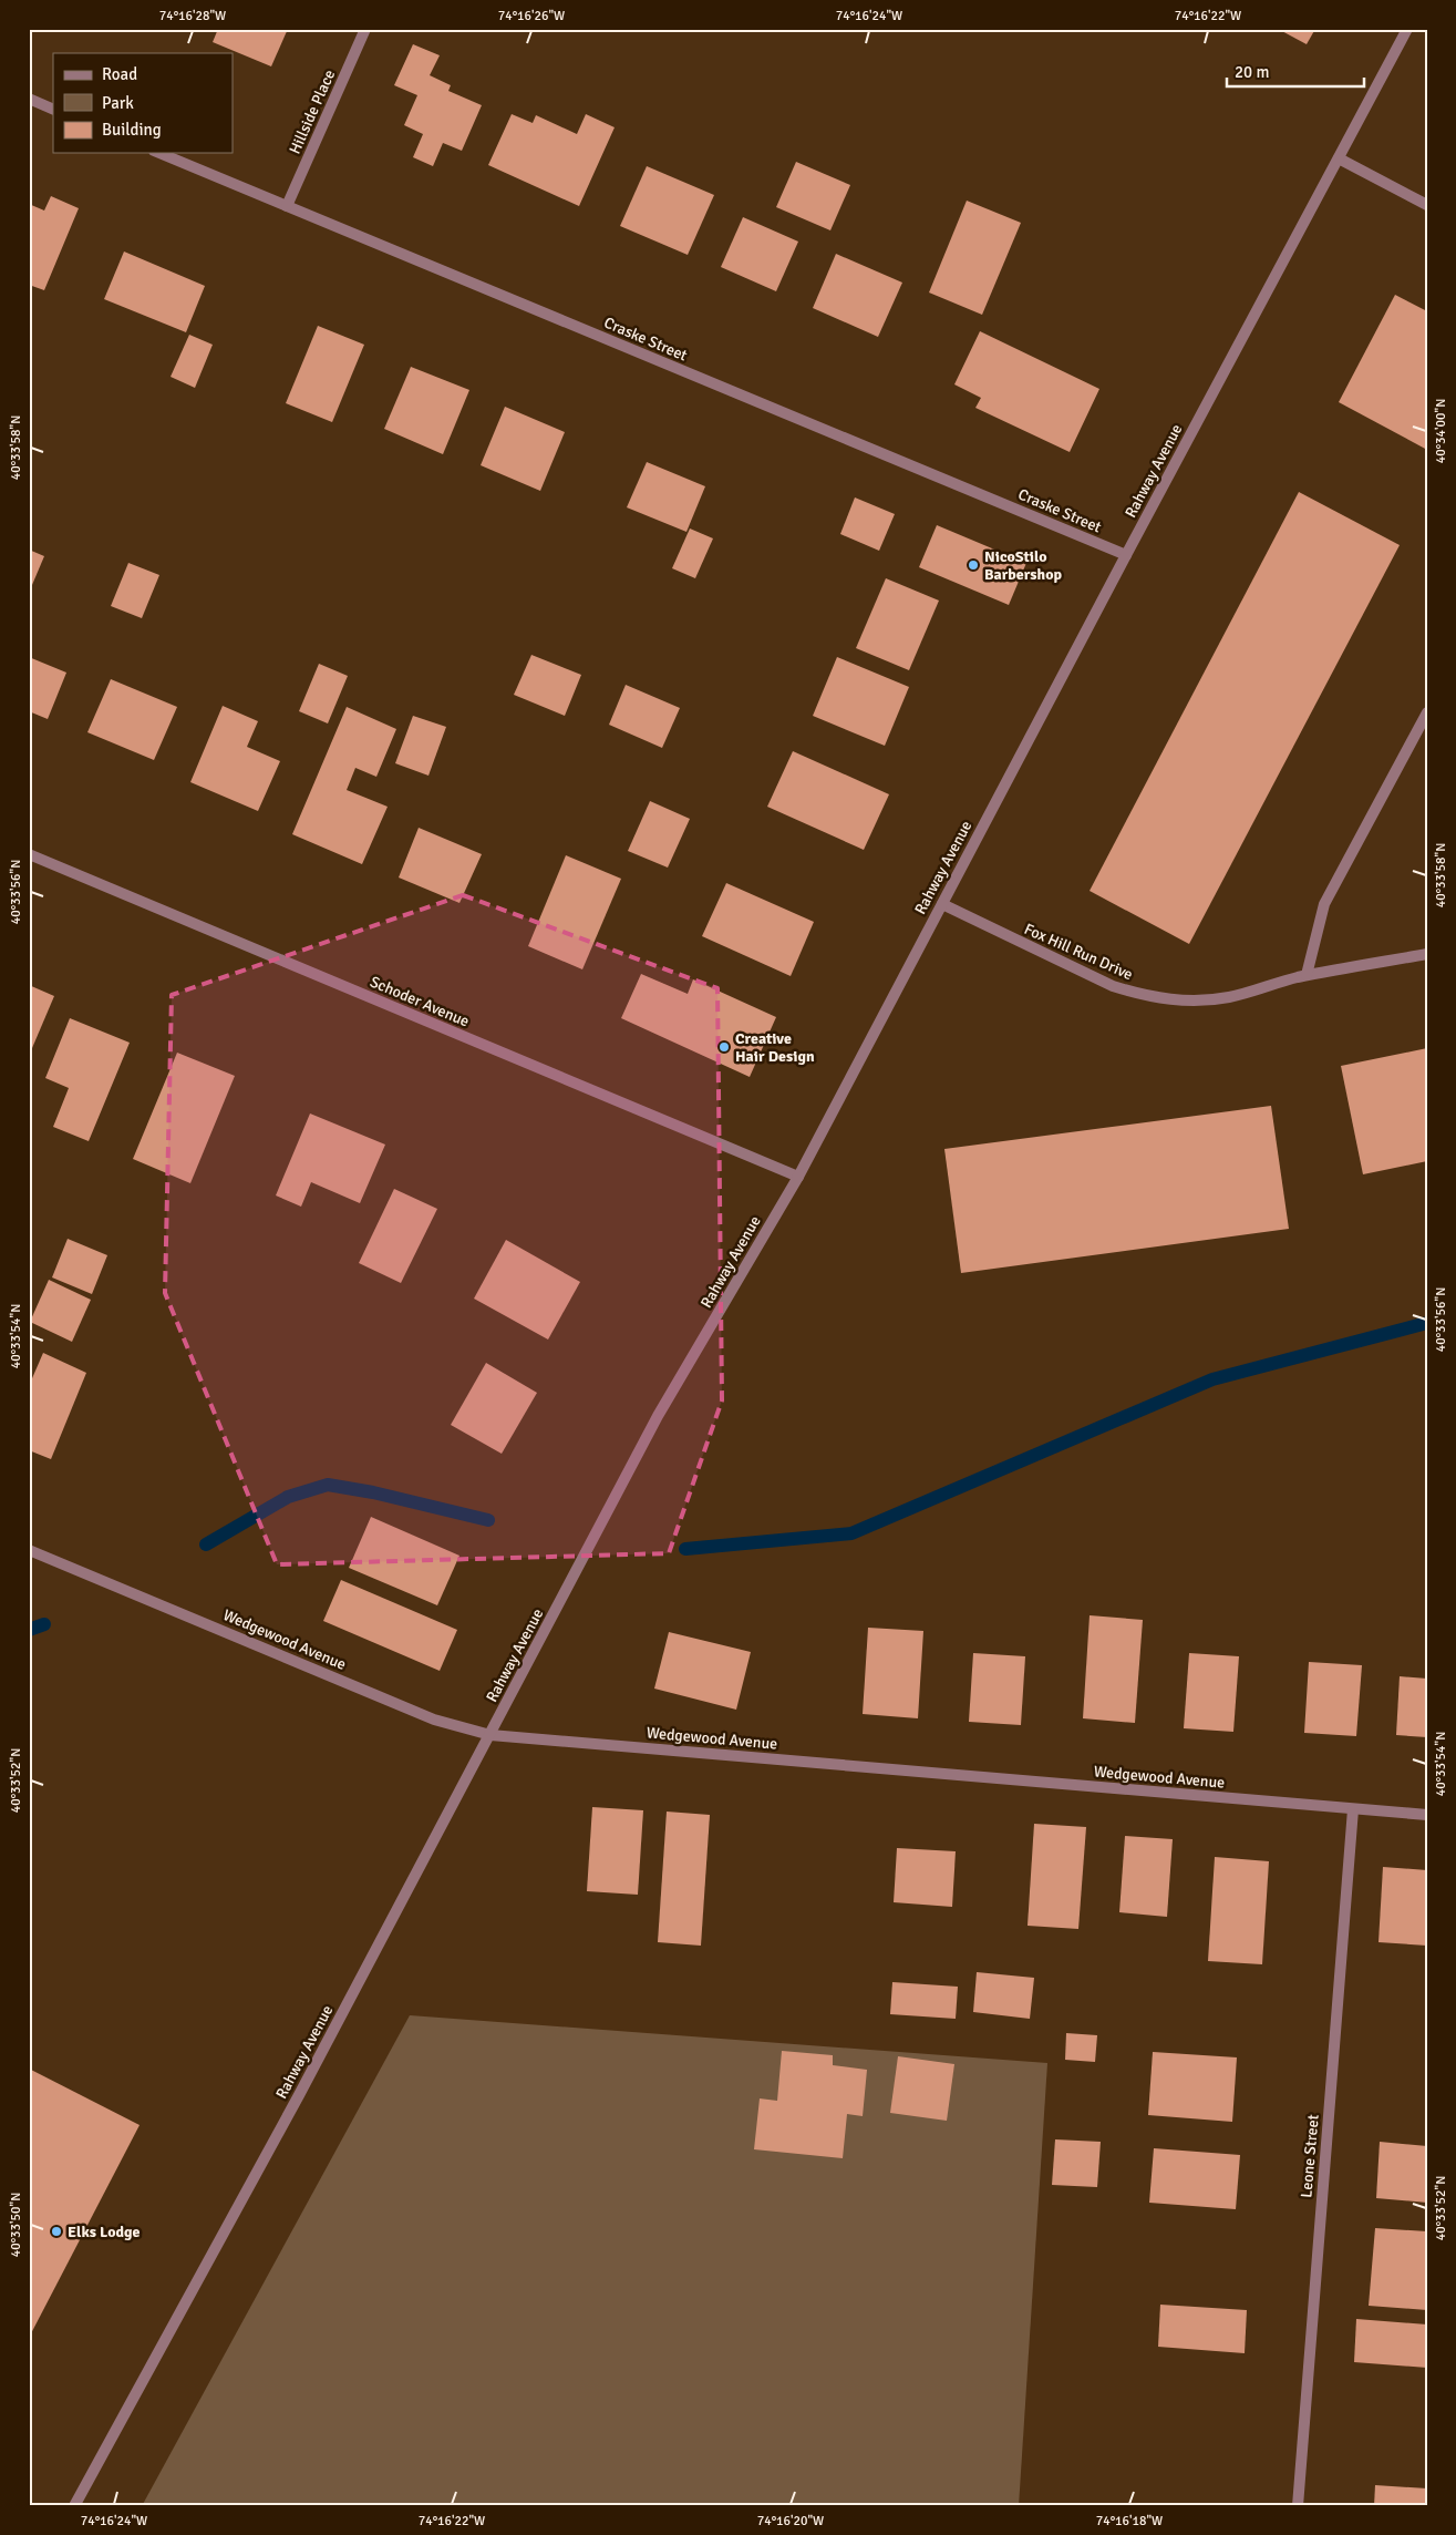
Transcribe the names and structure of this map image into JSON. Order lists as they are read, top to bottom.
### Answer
{
  "streets": {
    "street": [
      "Hillside Place",
      "Craske Street",
      "Rahway Avenue",
      "Fox Hill Run Drive",
      "Schoder Avenue",
      "Wedgewood Avenue",
      "Leone Street"
    ]
  },
  "crossings": [
    ["Hillside Place", "Craske Street"],
    ["Craske Street", "Rahway Avenue"],
    ["Rahway Avenue", "Fox Hill Run Drive"],
    ["Rahway Avenue", "Schoder Avenue"],
    ["Rahway Avenue", "Wedgewood Avenue"],
    ["Wedgewood Avenue", "Leone Street"]
  ],
  "places": ["NicoStilo Barbershop", "Creative Hair Design", "Elks Lodge"],
  "legend": ["Road", "Park", "Building"],
  "scale_bar": "20 m",
  "coordinates": [
    "74°16'28\"W",
    "74°16'26\"W",
    "74°16'24\"W",
    "74°16'22\"W",
    "40°34'00\"N",
    "40°33'58\"N",
    "40°33'56\"N",
    "40°33'54\"N",
    "40°33'52\"N",
    "40°33'50\"N",
    "74°16'20\"W",
    "74°16'18\"W"
  ]
}
